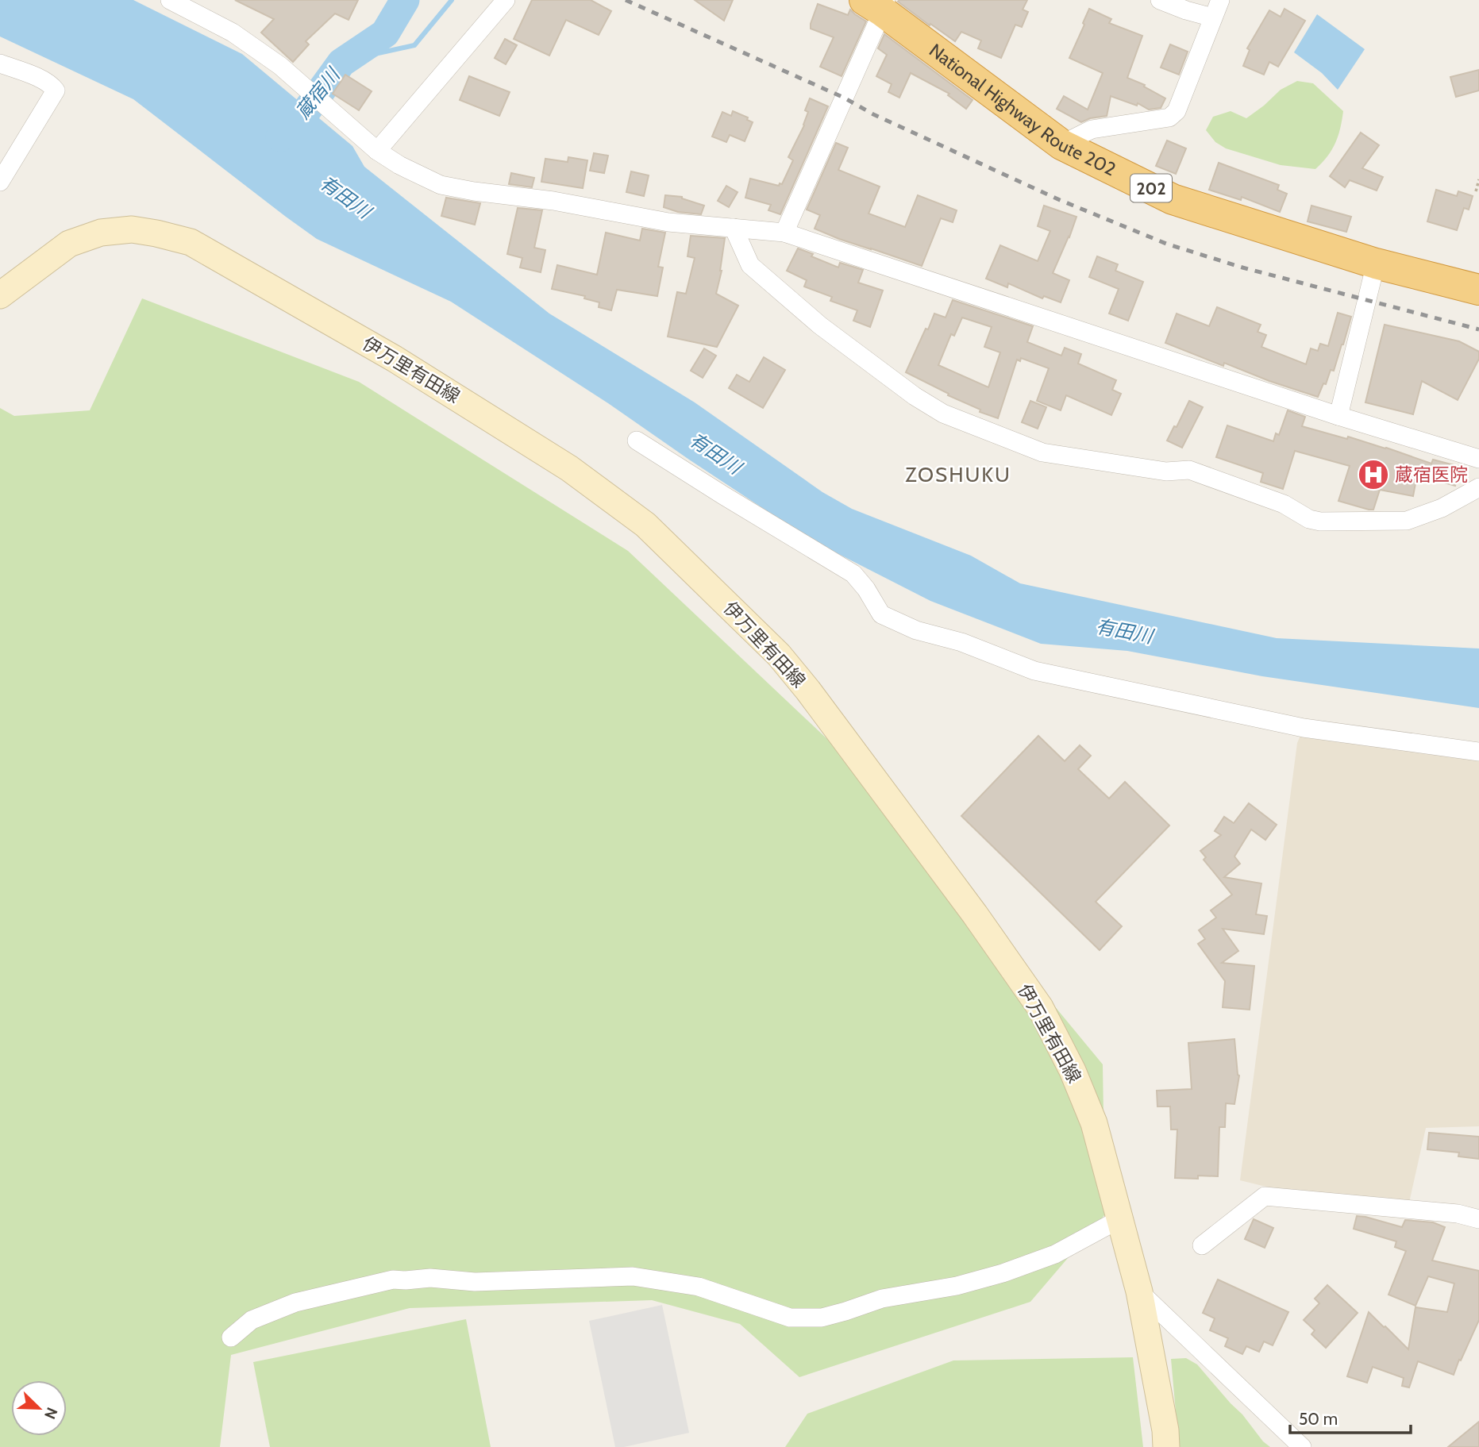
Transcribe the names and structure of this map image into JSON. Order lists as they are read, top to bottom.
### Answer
{
  "streets": {
    "highway": ["National Highway Route 202", "202"],
    "main road": ["伊万里有田線"]
  },
  "districts": ["ZOSHUKU"],
  "water": ["蔵宿川", "有田川"],
  "places": {
    "hospital": ["蔵宿医院"]
  },
  "scale_bar": "50 m",
  "north": "bottom right"
}
